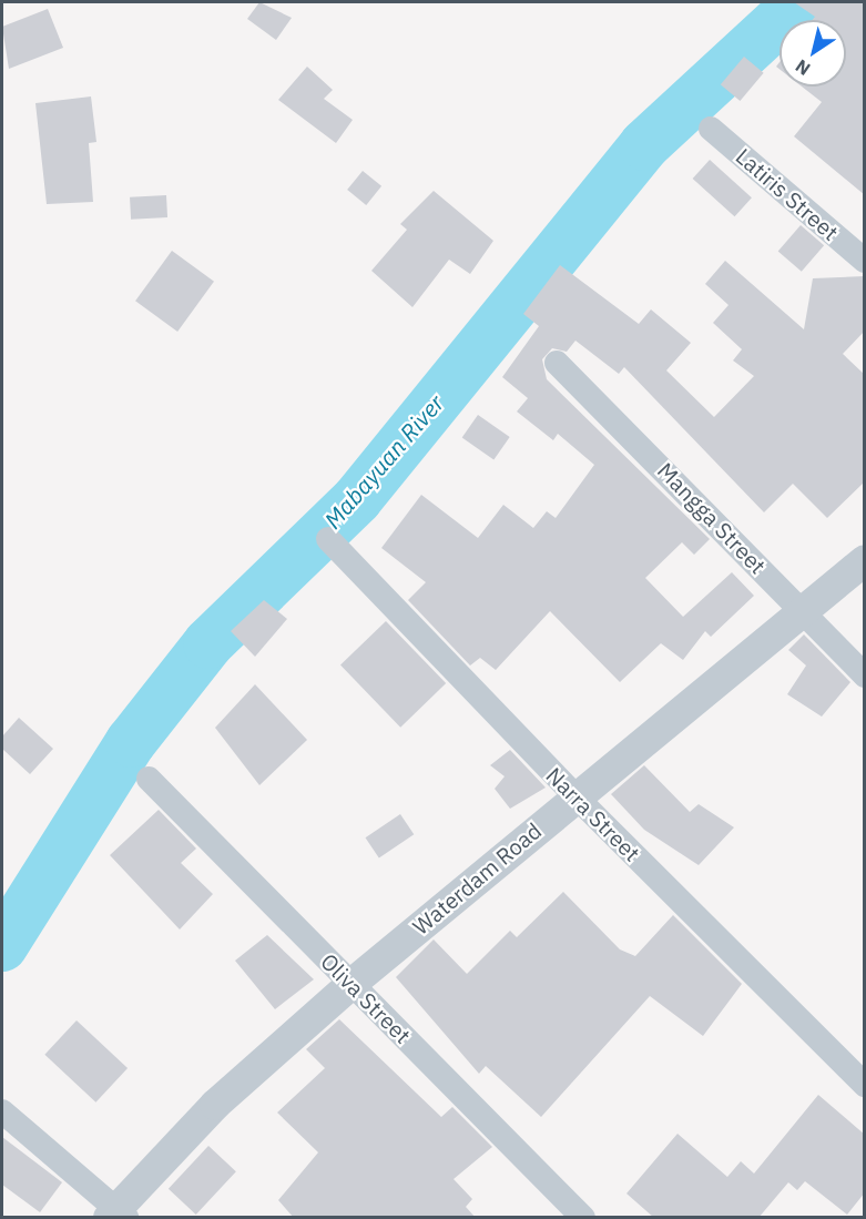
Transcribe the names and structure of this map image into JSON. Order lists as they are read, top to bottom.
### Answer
{
  "streets": {
    "street": [
      "Latiris Street",
      "Mangga Street",
      "Narra Street",
      "Waterdam Road",
      "Oliva Street"
    ]
  },
  "crossings": [
    ["Mangga Street", "Waterdam Road"],
    ["Narra Street", "Waterdam Road"],
    ["Waterdam Road", "Oliva Street"]
  ],
  "water": ["Mabayuan River"],
  "north": "bottom left"
}
